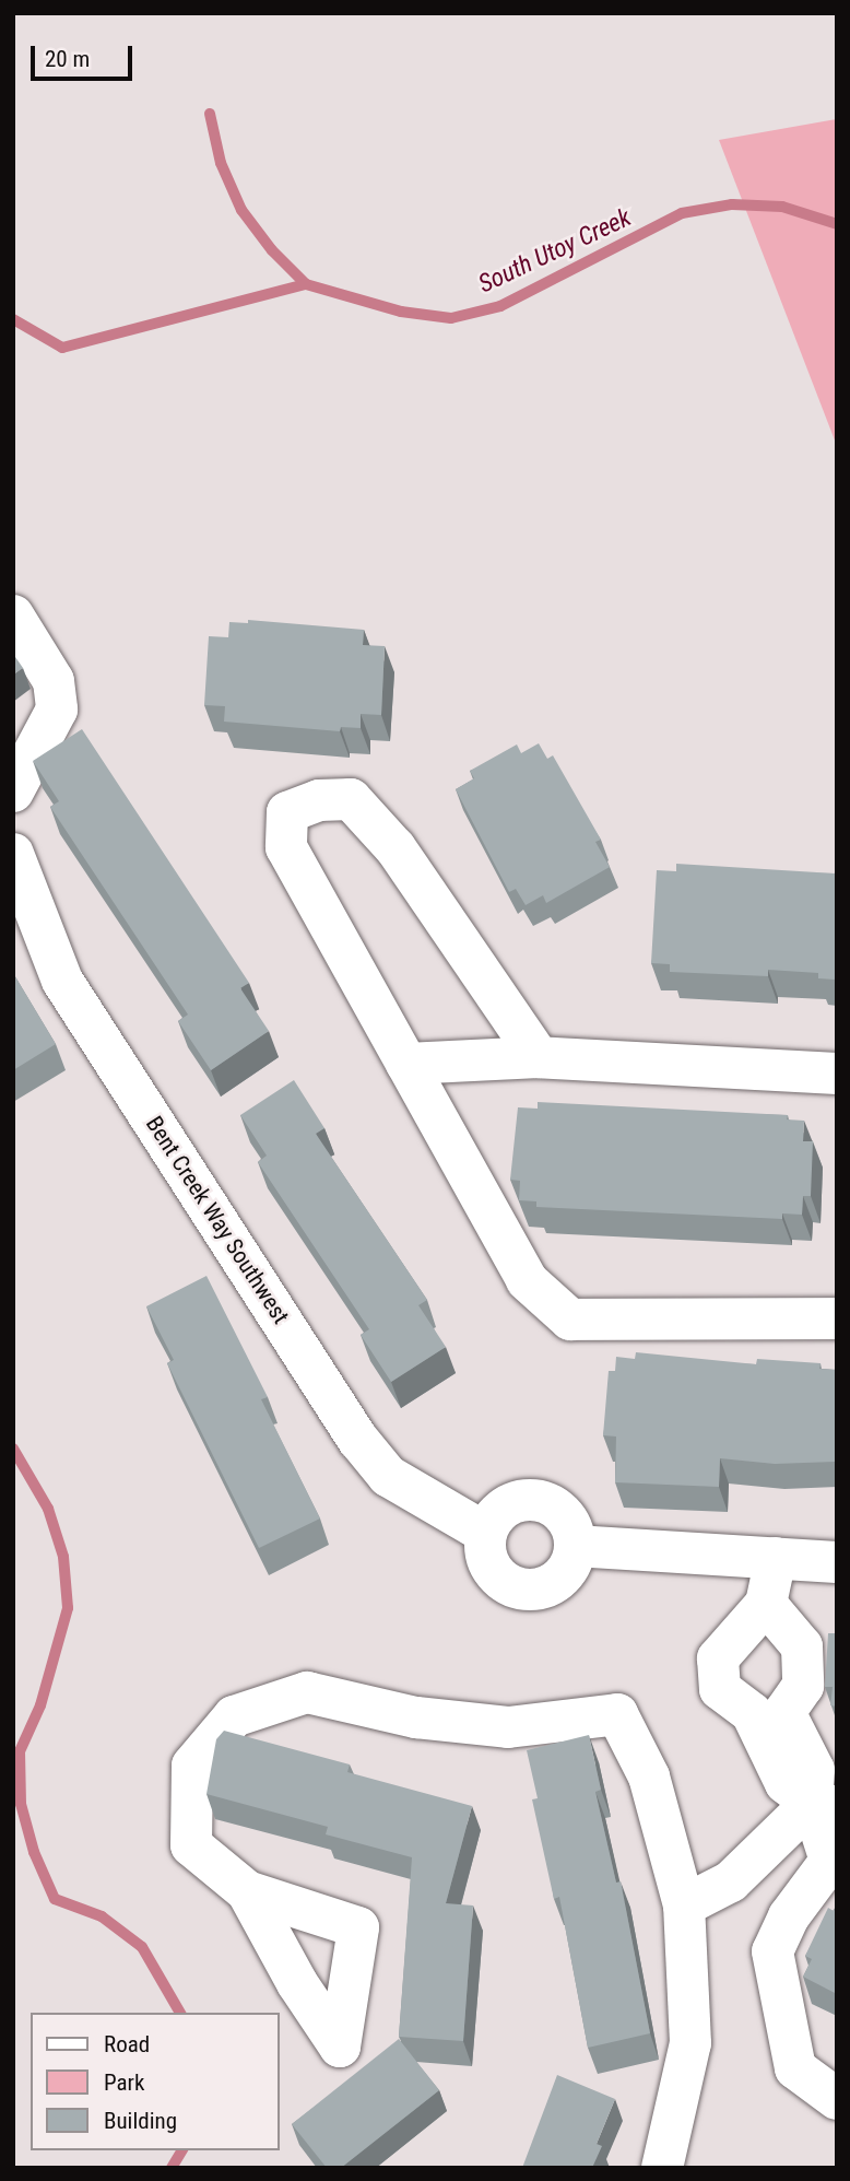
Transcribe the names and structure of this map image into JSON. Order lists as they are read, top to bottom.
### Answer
{
  "streets": {
    "street": ["Bent Creek Way Southwest"]
  },
  "water": ["South Utoy Creek"],
  "legend": ["Road", "Park", "Building"],
  "scale_bar": "20 m"
}
